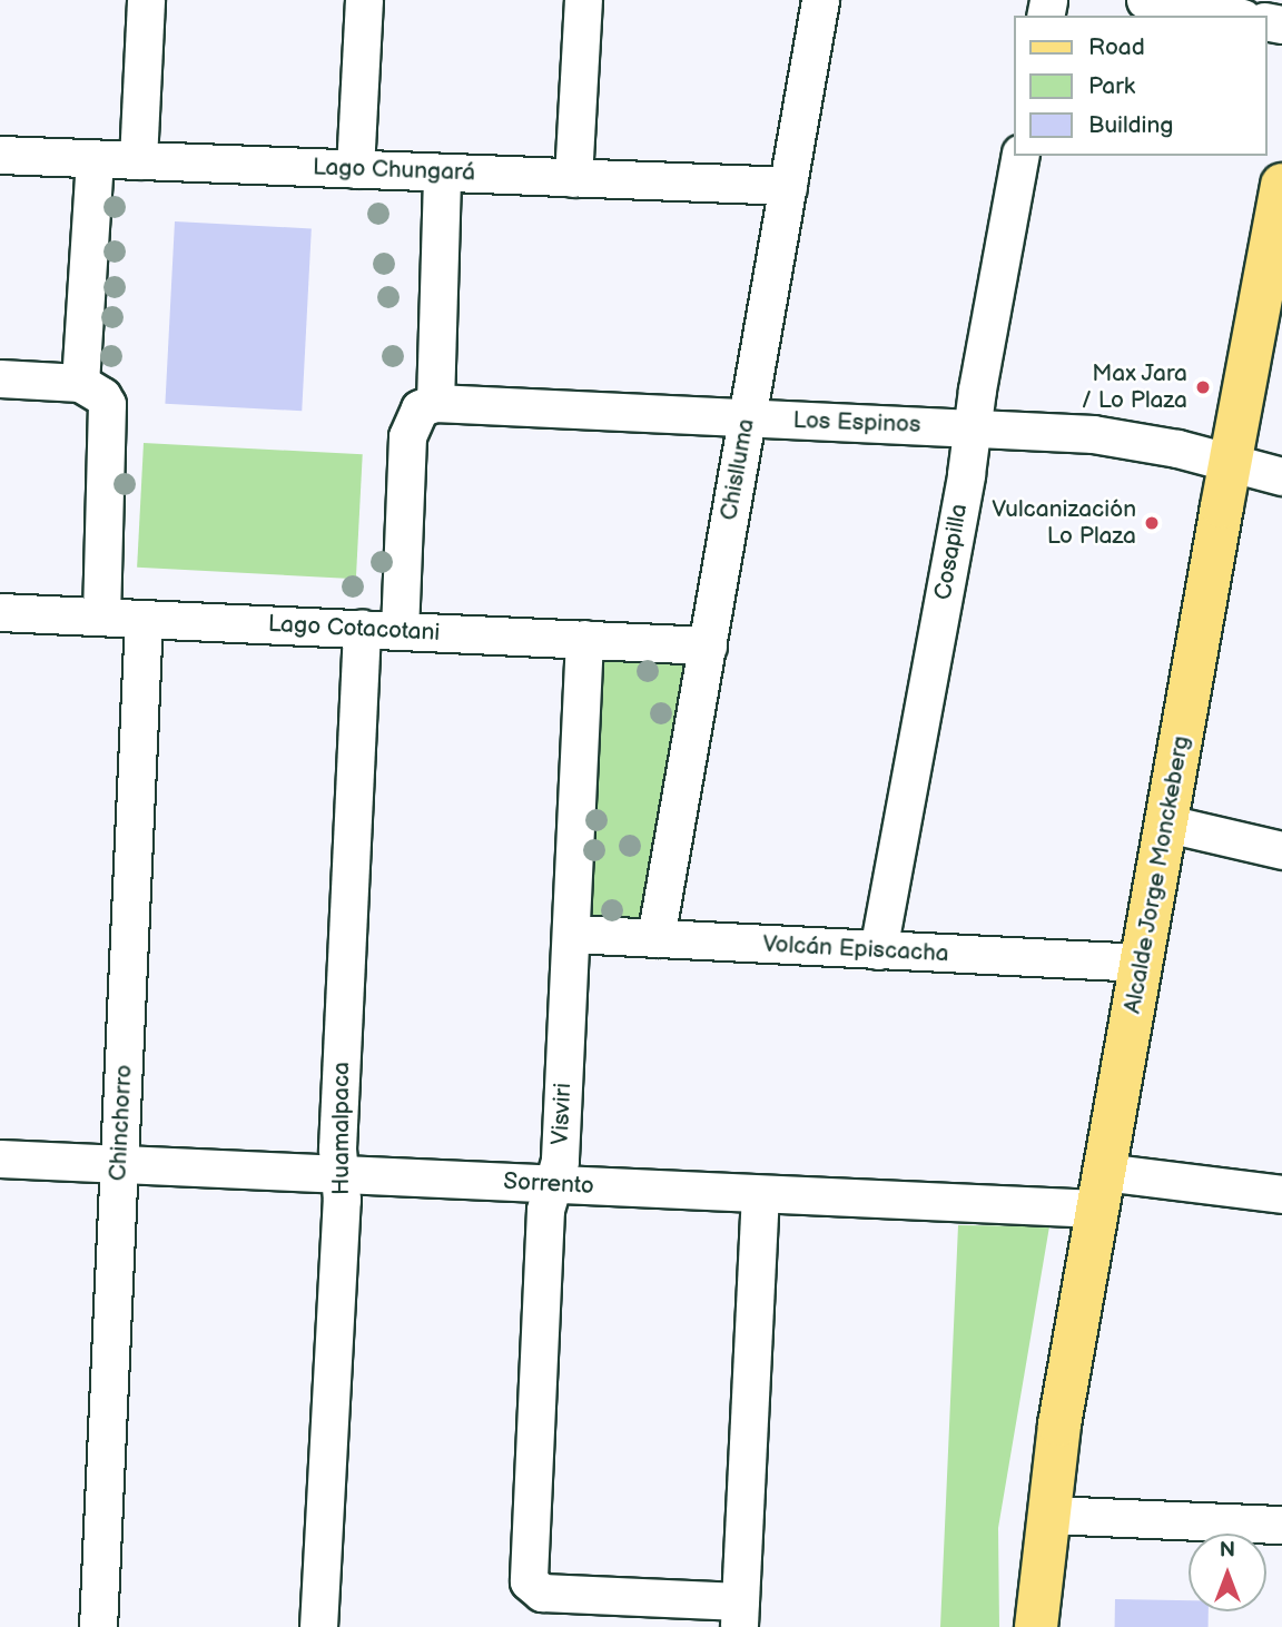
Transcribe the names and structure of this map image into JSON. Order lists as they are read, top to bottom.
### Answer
{
  "streets": {
    "main road": ["Alcalde Jorge Monckeberg"],
    "street": [
      "Lago Chungará",
      "Los Espinos",
      "Chislluma",
      "Cosapilla",
      "Lago Cotacotani",
      "Volcán Episcacha",
      "Visviri",
      "Chinchorro",
      "Huamalpaca",
      "Sorrento"
    ]
  },
  "crossings": [
    ["Lago Chungará", "Chislluma"],
    ["Los Espinos", "Chislluma"],
    ["Los Espinos", "Cosapilla"],
    ["Los Espinos", "Alcalde Jorge Monckeberg"],
    ["Chislluma", "Lago Cotacotani"],
    ["Chislluma", "Volcán Episcacha"],
    ["Cosapilla", "Volcán Episcacha"],
    ["Lago Cotacotani", "Visviri"],
    ["Lago Cotacotani", "Chinchorro"],
    ["Lago Cotacotani", "Huamalpaca"],
    ["Alcalde Jorge Monckeberg", "Volcán Episcacha"],
    ["Alcalde Jorge Monckeberg", "Sorrento"],
    ["Volcán Episcacha", "Visviri"],
    ["Visviri", "Sorrento"],
    ["Chinchorro", "Sorrento"],
    ["Huamalpaca", "Sorrento"]
  ],
  "places": ["Max Jara / Lo Plaza", "Vulcanización Lo Plaza"],
  "legend": ["Road", "Park", "Building"],
  "north": "top"
}
